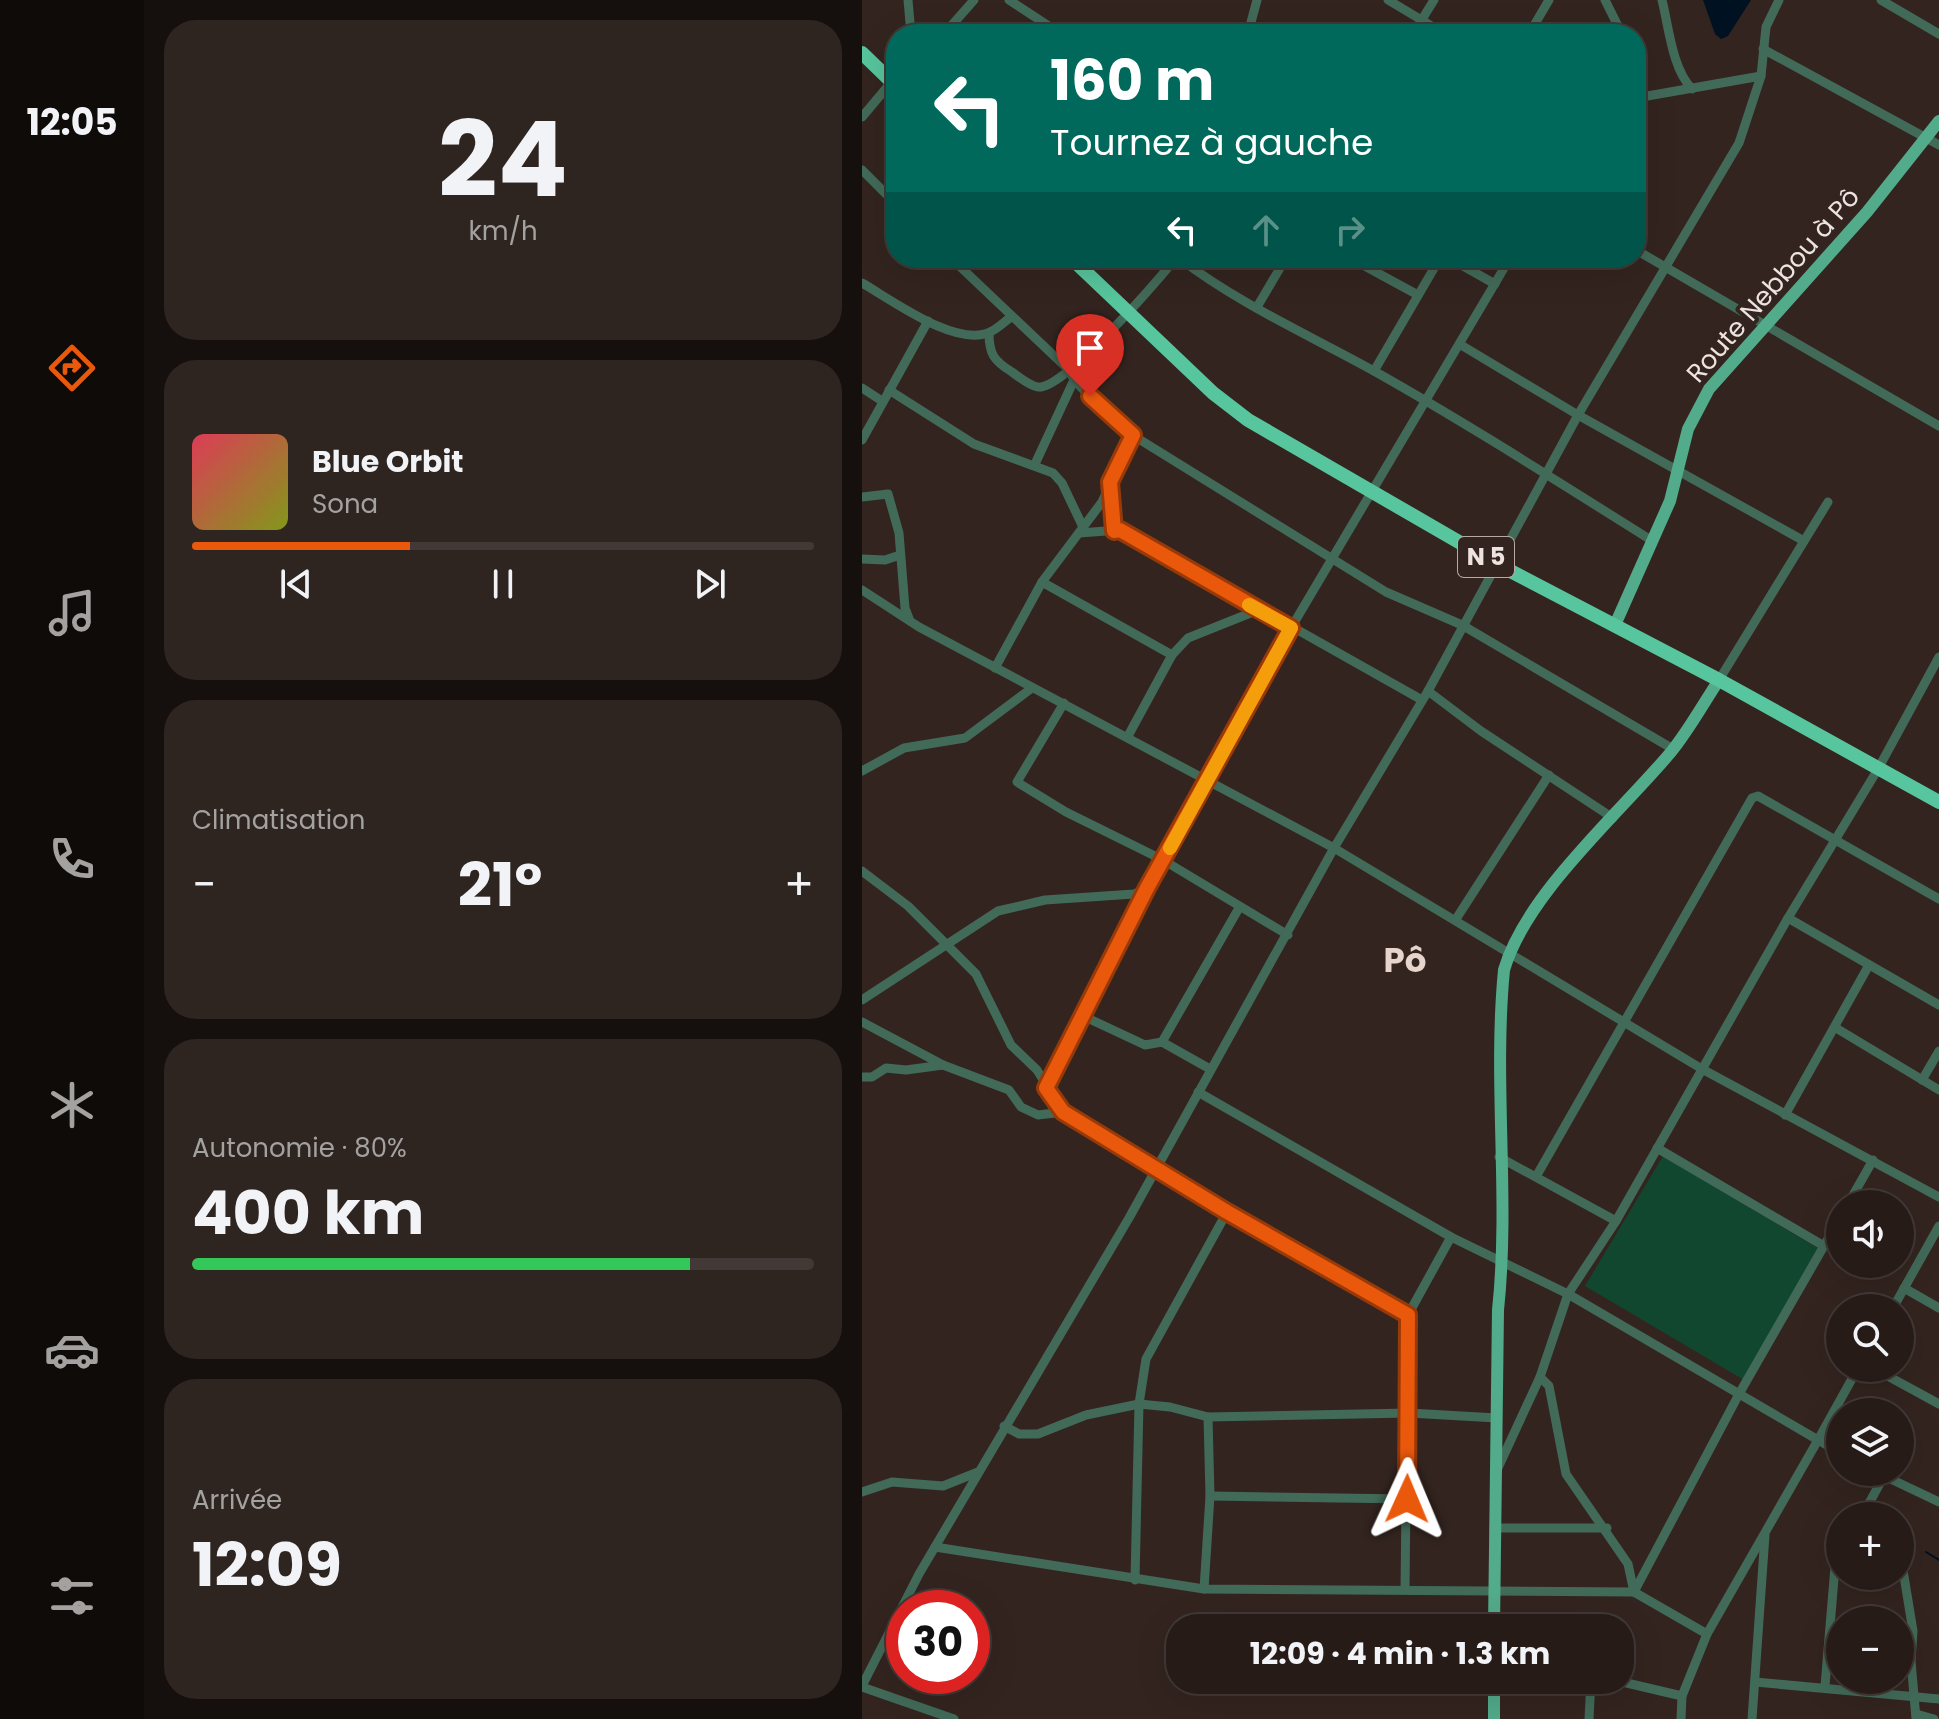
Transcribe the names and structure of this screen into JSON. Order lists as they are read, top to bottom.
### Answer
{
  "streets": {
    "highway": ["N 5"],
    "main road": ["Route Nebbou à Pô"]
  },
  "crossings": [
    ["Route Nebbou à Pô", "N 5"]
  ],
  "districts": ["Pô"],
  "page": {
    "tabs": "12:05",
    "tile": [
      ["24", "km/h"],
      "Climatisation",
      ["Autonomie · 80%", "400 km"],
      ["Arrivée", "12:09"]
    ],
    "turn": ["160 m", "Tournez à gauche"],
    "song": ["Blue Orbit", "Sona"],
    "heat": ["−", "21°", "+"],
    "map_buttons": ["+", "−"],
    "limit": "30",
    "trip": "12:09 · 4 min · 1.3 km"
  }
}
